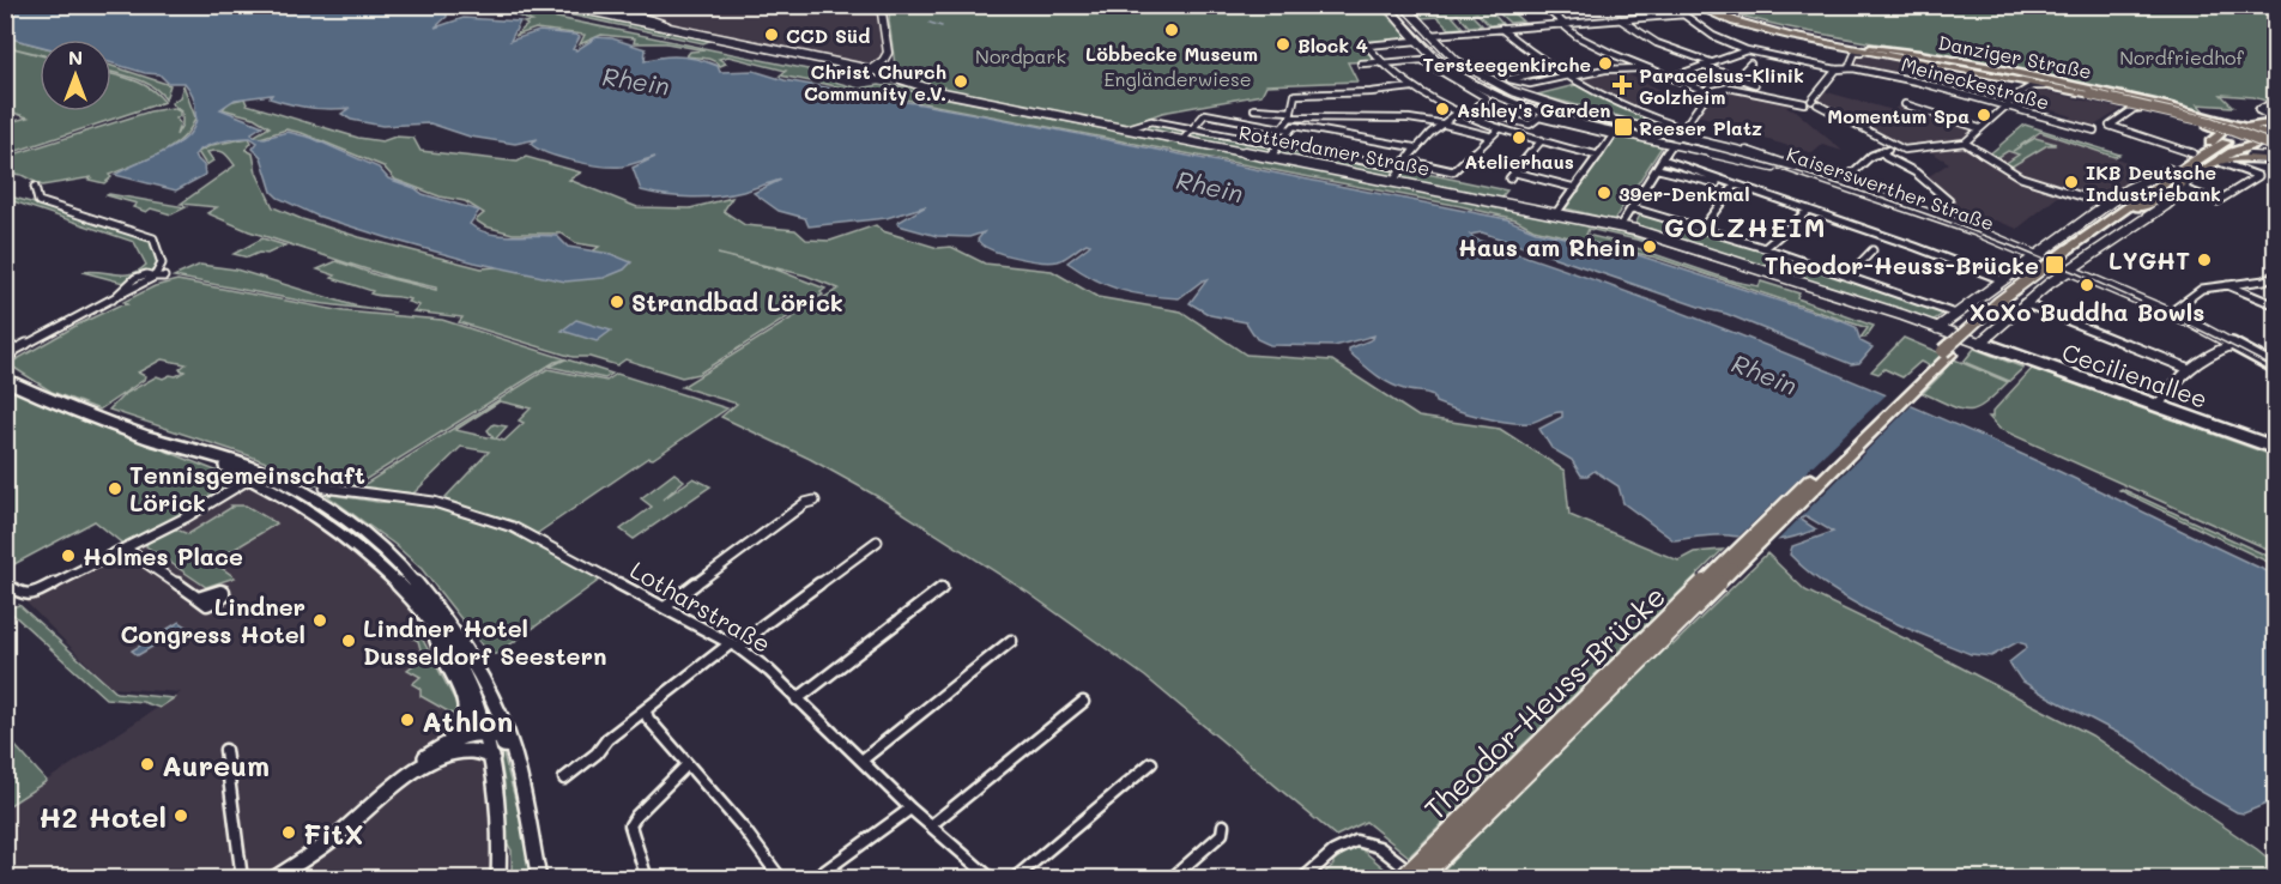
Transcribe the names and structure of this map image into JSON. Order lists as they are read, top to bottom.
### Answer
{
  "streets": {
    "highway": ["Danziger Straße"],
    "main road": ["Theodor-Heuss-Brücke"],
    "street": [
      "Meineckestraße",
      "Rotterdamer Straße",
      "Kaiserswerther Straße",
      "Cecilienallee",
      "Lotharstraße"
    ]
  },
  "crossings": [
    ["Rotterdamer Straße", "Cecilienallee"]
  ],
  "districts": ["GOLZHEIM"],
  "water": ["Rhein"],
  "parks": ["Nordpark", "Nordfriedhof", "Engländerwiese"],
  "places": {
    "other": [
      "Löbbecke Museum",
      "CCD Süd",
      "Block 4",
      "Tersteegenkirche",
      "Christ Church Community e.V.",
      "Ashley's Garden",
      "Momentum Spa",
      "Atelierhaus",
      "IKB Deutsche Industriebank",
      "39er-Denkmal",
      "Haus am Rhein",
      "LYGHT",
      "XoXo Buddha Bowls",
      "Strandbad Lörick",
      "Tennisgemeinschaft Lörick",
      "Holmes Place",
      "Lindner Congress Hotel",
      "Lindner Hotel Dusseldorf Seestern",
      "Athlon",
      "Aureum",
      "H2 Hotel",
      "FitX"
    ],
    "health": ["Paracelsus-Klinik Golzheim"],
    "transit": ["Reeser Platz", "Theodor-Heuss-Brücke"]
  },
  "north": "top"
}
